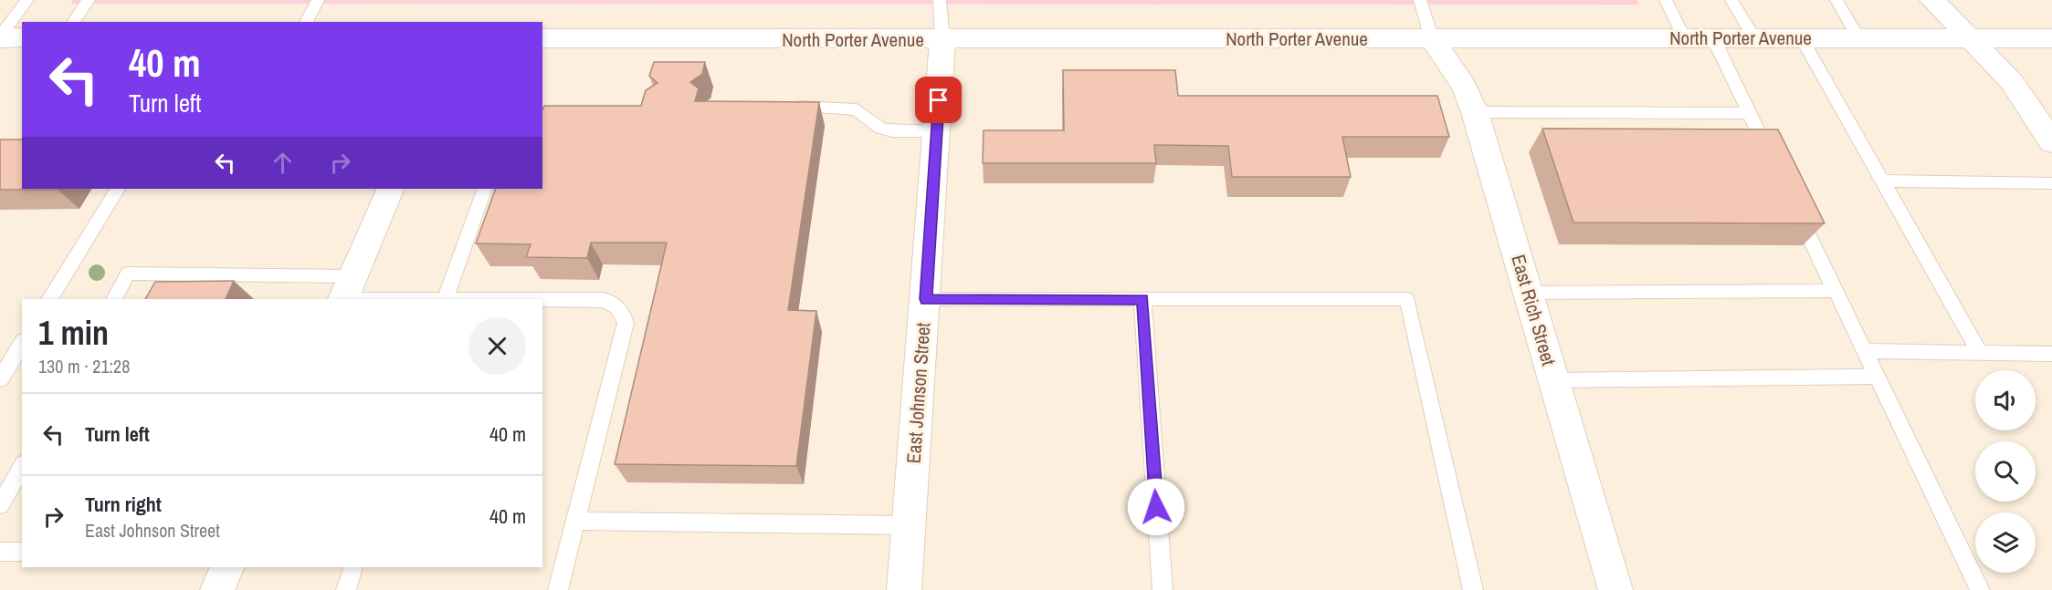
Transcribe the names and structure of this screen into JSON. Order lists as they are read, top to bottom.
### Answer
{
  "streets": {
    "main road": ["North Porter Avenue", "East Rich Street", "East Johnson Street"]
  },
  "crossings": [
    ["North Porter Avenue", "East Rich Street"],
    ["North Porter Avenue", "East Johnson Street"]
  ],
  "page": {
    "turn": ["40 m", "Turn left"],
    "heading": ["1 min", "130 m · 21:28"],
    "list": [
      {
        "name": "Turn left",
        "value": "40 m"
      },
      {
        "name": "Turn right",
        "note": "East Johnson Street",
        "value": "40 m"
      }
    ]
  }
}
